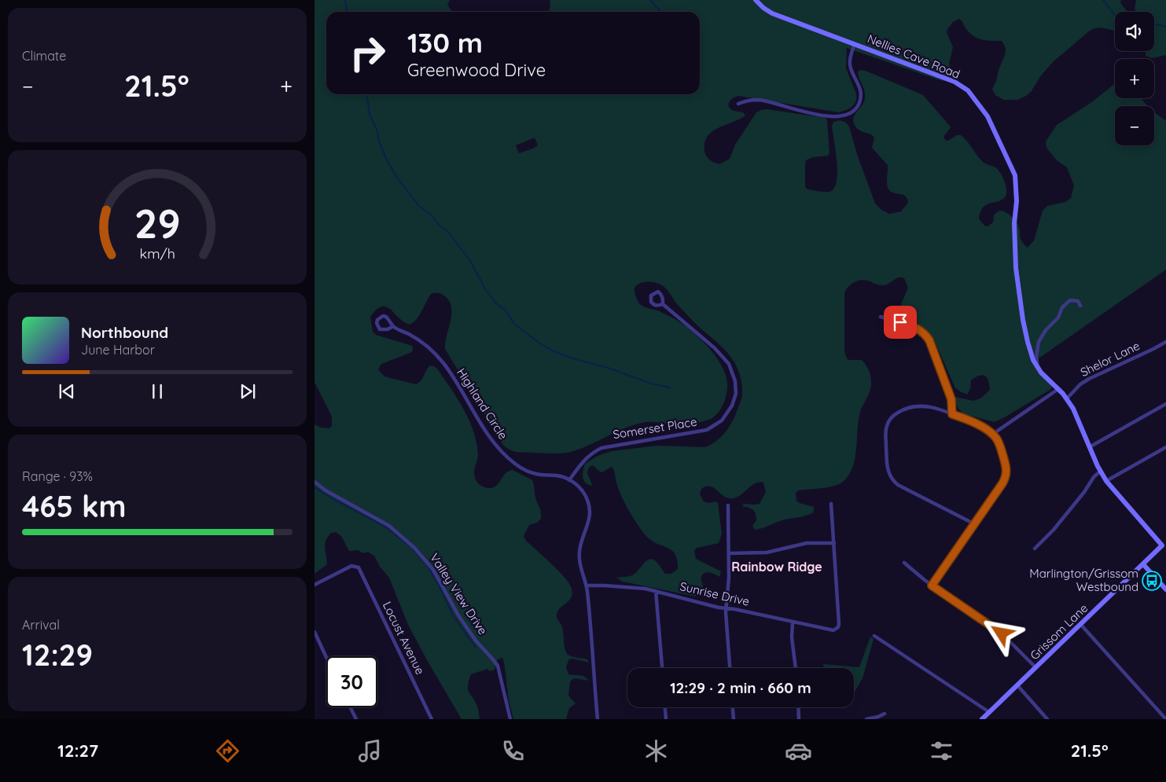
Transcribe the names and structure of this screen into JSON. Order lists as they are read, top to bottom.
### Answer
{
  "streets": {
    "street": [
      "Nellies Cave Road",
      "Shelor Lane",
      "Highland Circle",
      "Somerset Place",
      "Valley View Drive",
      "Sunrise Drive",
      "Grissom Lane",
      "Locust Avenue"
    ]
  },
  "crossings": [
    ["Highland Circle", "Somerset Place"]
  ],
  "districts": ["Rainbow Ridge"],
  "places": {
    "bus stop": ["Marlington/Grissom Westbound"]
  },
  "page": {
    "tile": [
      "Climate",
      ["Range · 93%", "465 km"],
      ["Arrival", "12:29"]
    ],
    "map_buttons": ["+", "−"],
    "turn": ["130 m", "Greenwood Drive"],
    "heat": ["−", "21.5°", "+"],
    "song": ["Northbound", "June Harbor"],
    "limit": "30",
    "trip": "12:29 · 2 min · 660 m",
    "tabs": ["12:27", "21.5°"],
    "gauge": ["29", "km/h"]
  }
}
